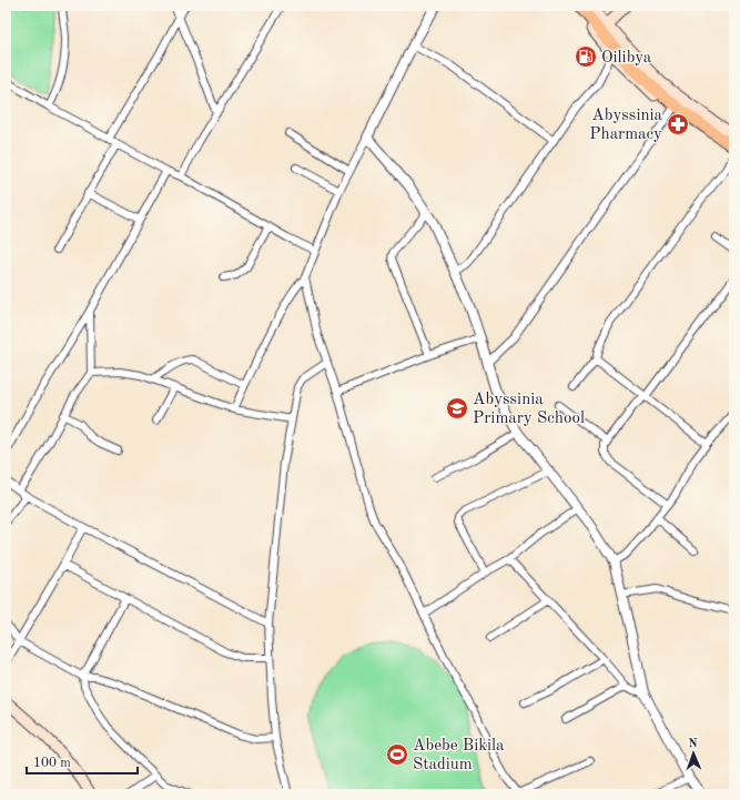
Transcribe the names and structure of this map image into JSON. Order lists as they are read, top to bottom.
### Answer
{
  "places": {
    "fuel station": ["Oilibya"],
    "pharmacy": ["Abyssinia Pharmacy"],
    "school or university": ["Abyssinia Primary School"],
    "sports": ["Abebe Bikila Stadium"]
  },
  "scale_bar": "100 m",
  "north": "top"
}
